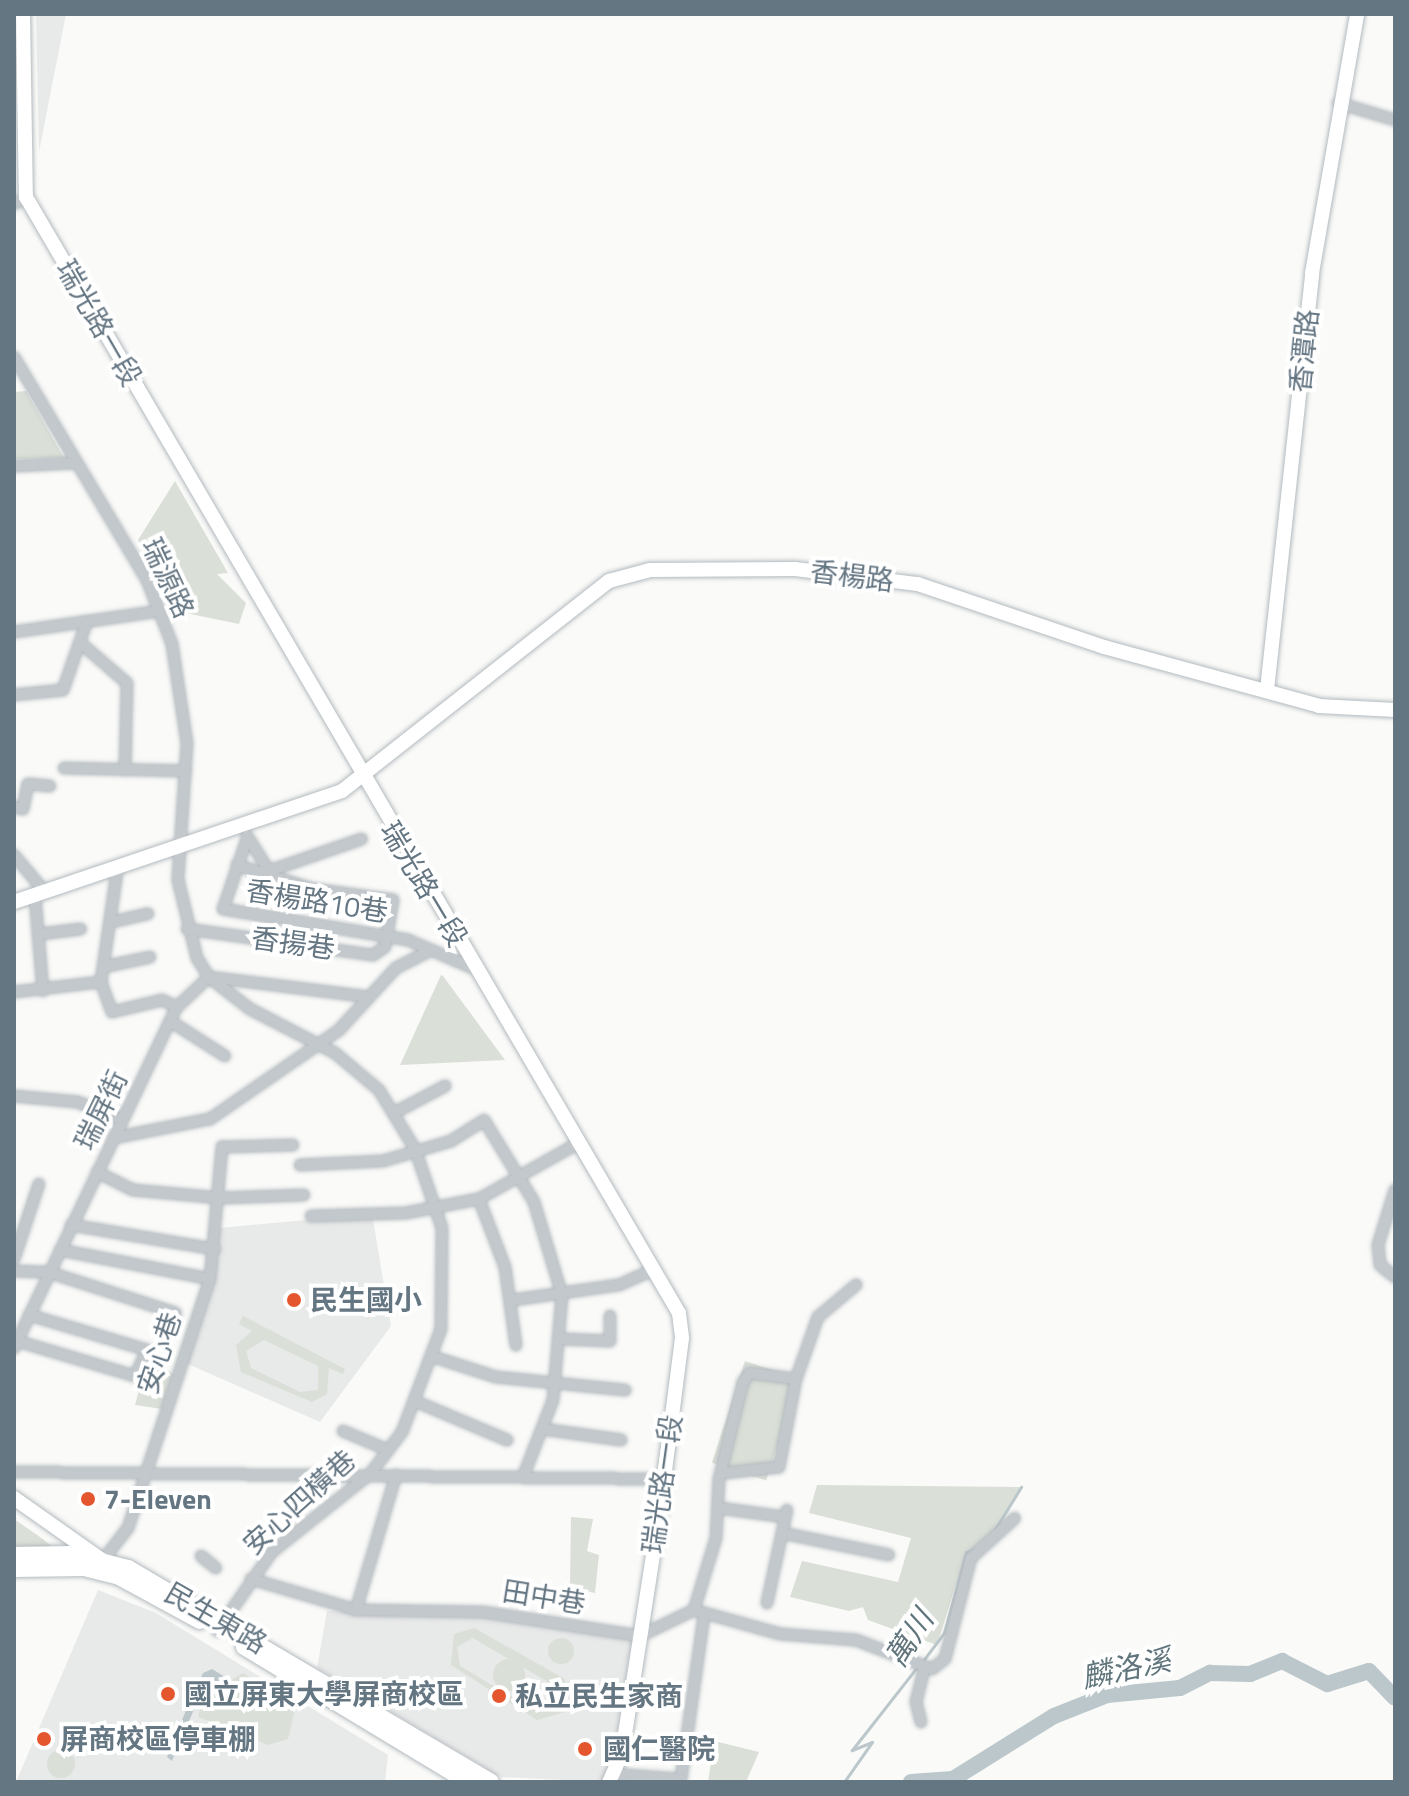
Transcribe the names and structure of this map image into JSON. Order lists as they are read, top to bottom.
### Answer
{
  "streets": {
    "main road": ["民生東路"],
    "street": [
      "瑞光路一段",
      "香潭路",
      "香楊路",
      "瑞源路",
      "香楊路10巷",
      "香揚巷",
      "瑞屏街",
      "安心巷",
      "安心四橫巷",
      "田中巷"
    ]
  },
  "crossings": [
    ["瑞光路一段", "香楊路"],
    ["瑞光路一段", "香楊路10巷"],
    ["瑞光路一段", "田中巷"],
    ["香潭路", "香楊路"],
    ["香楊路10巷", "香揚巷"],
    ["香揚巷", "瑞屏街"],
    ["安心巷", "民生東路"],
    ["安心四橫巷", "田中巷"],
    ["安心四橫巷", "民生東路"]
  ],
  "water": ["萬川", "麟洛溪"],
  "places": [
    "民生國小",
    "7-Eleven",
    "國立屏東大學屏商校區",
    "私立民生家商",
    "屏商校區停車棚",
    "國仁醫院"
  ]
}
